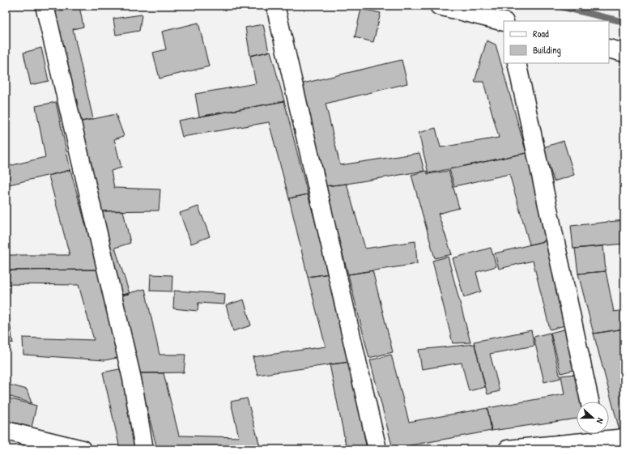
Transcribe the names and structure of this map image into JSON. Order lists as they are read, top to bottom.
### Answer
{
  "legend": ["Road", "Building"],
  "north": "right"
}
